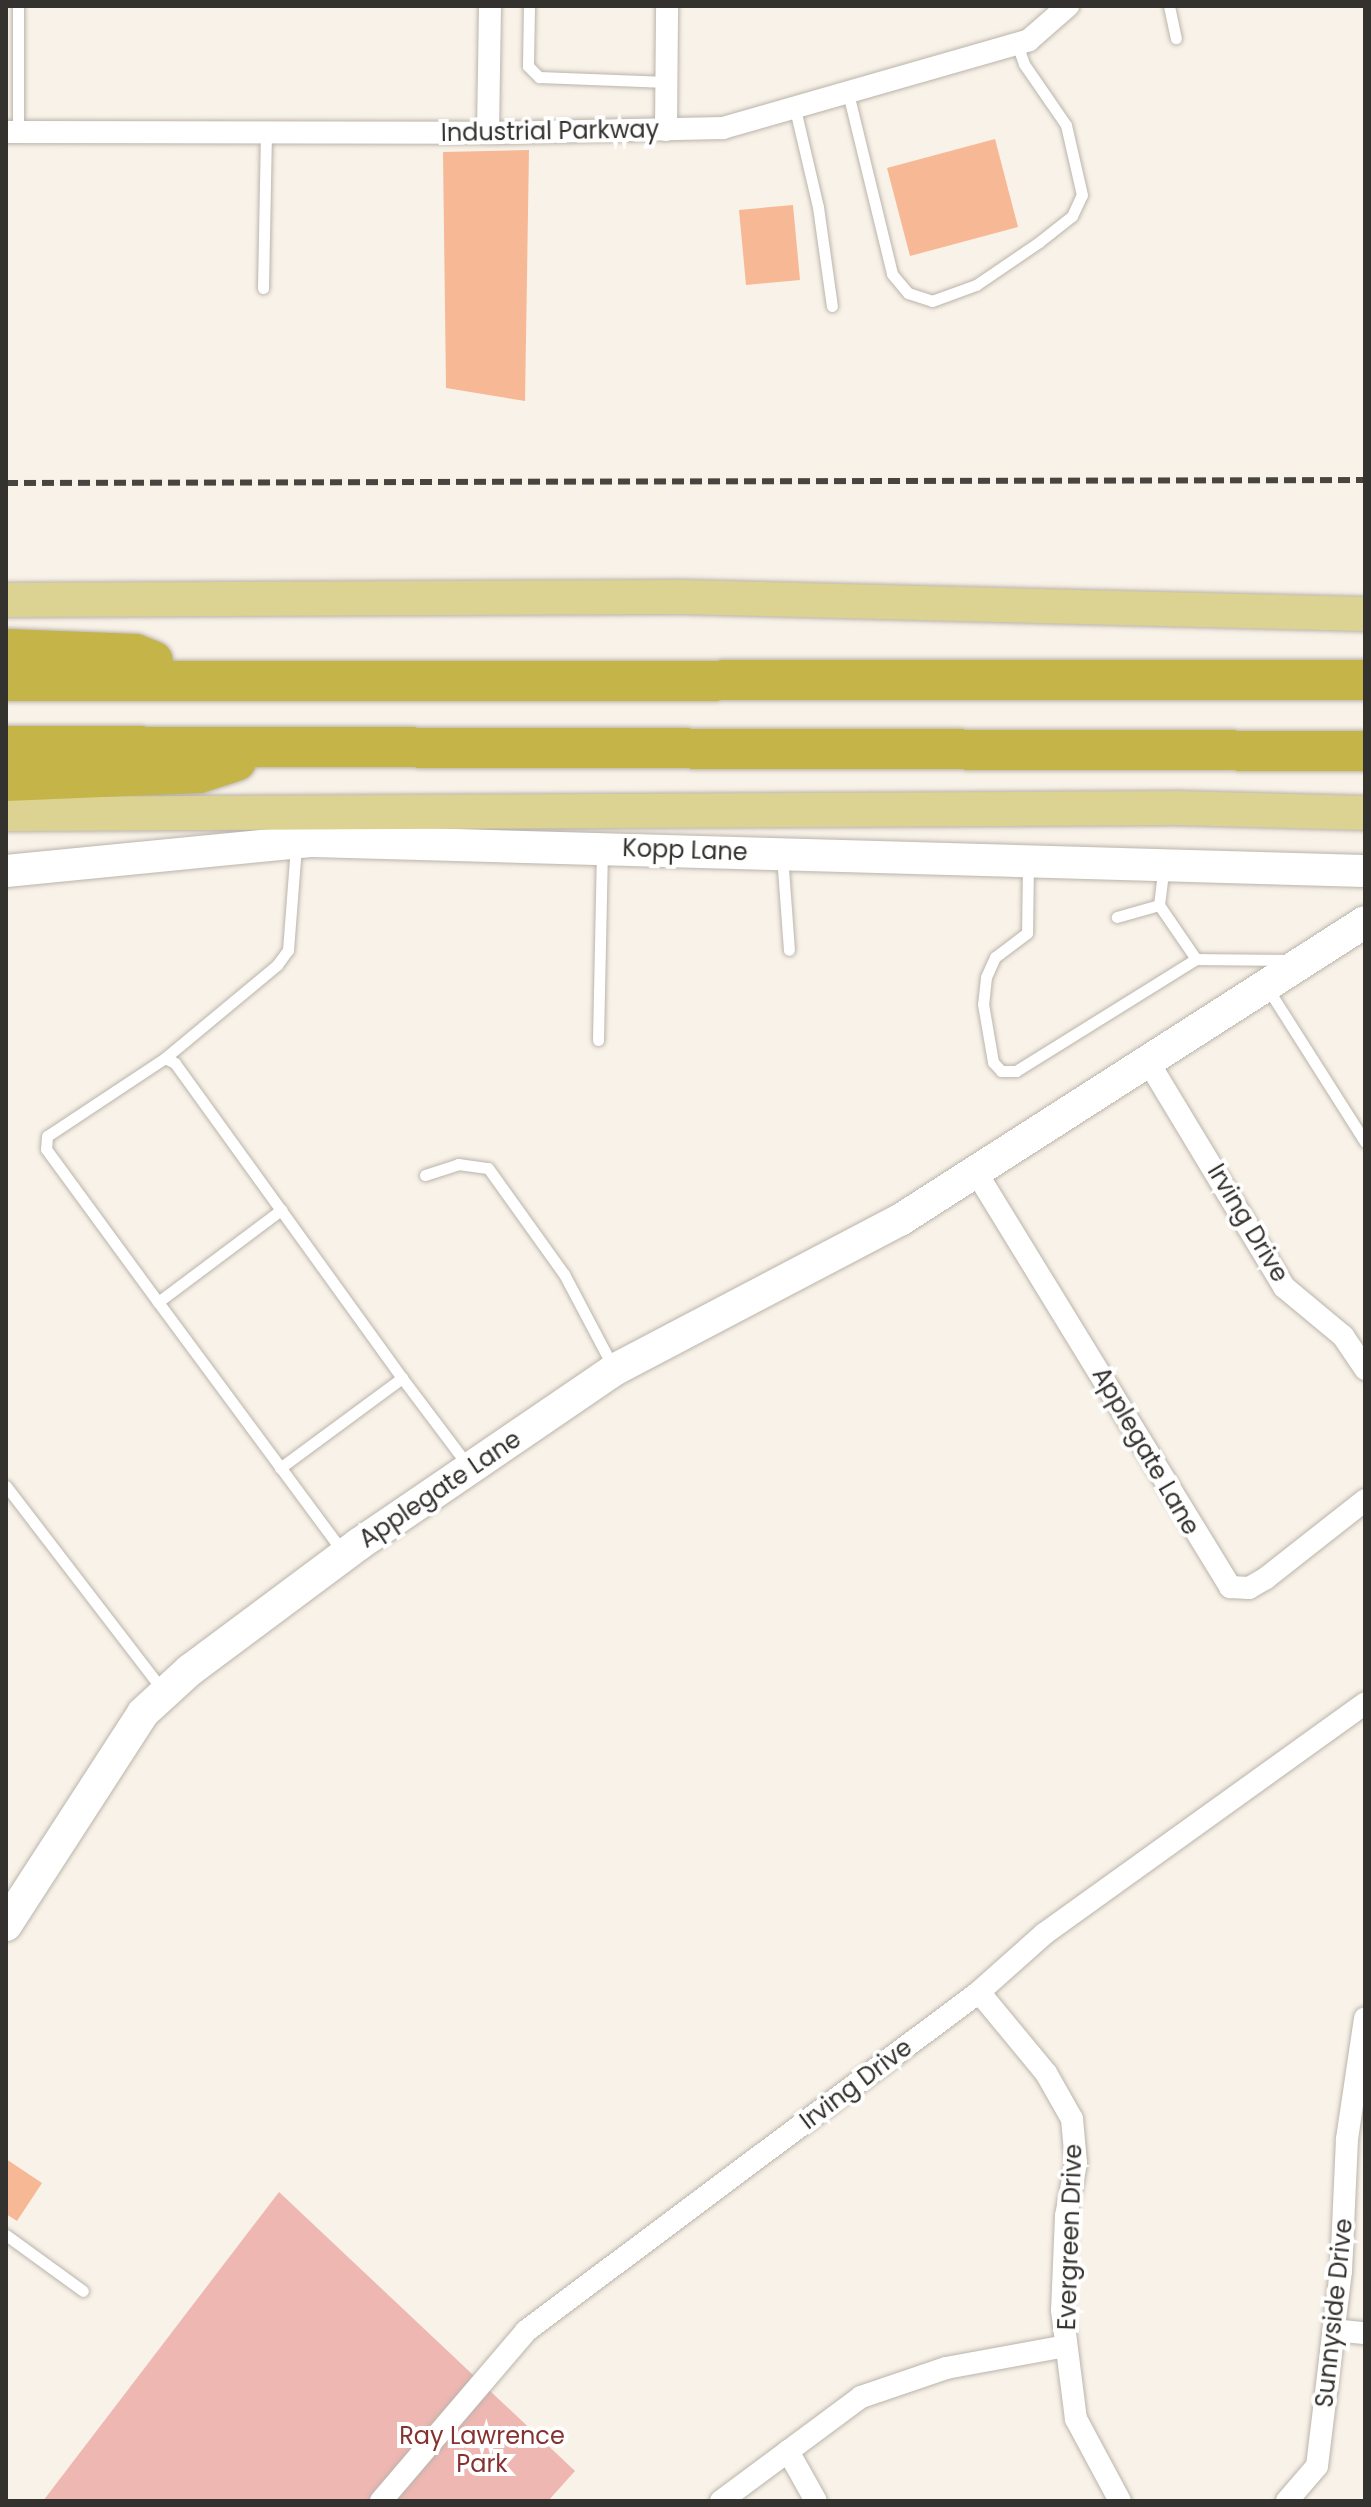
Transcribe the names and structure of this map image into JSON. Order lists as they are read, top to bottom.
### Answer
{
  "streets": {
    "street": [
      "Industrial Parkway",
      "Kopp Lane",
      "Irving Drive",
      "Applegate Lane",
      "Evergreen Drive",
      "Sunnyside Drive"
    ]
  },
  "crossings": [
    ["Irving Drive", "Applegate Lane"],
    ["Irving Drive", "Evergreen Drive"]
  ],
  "parks": ["Ray Lawrence Park"]
}
